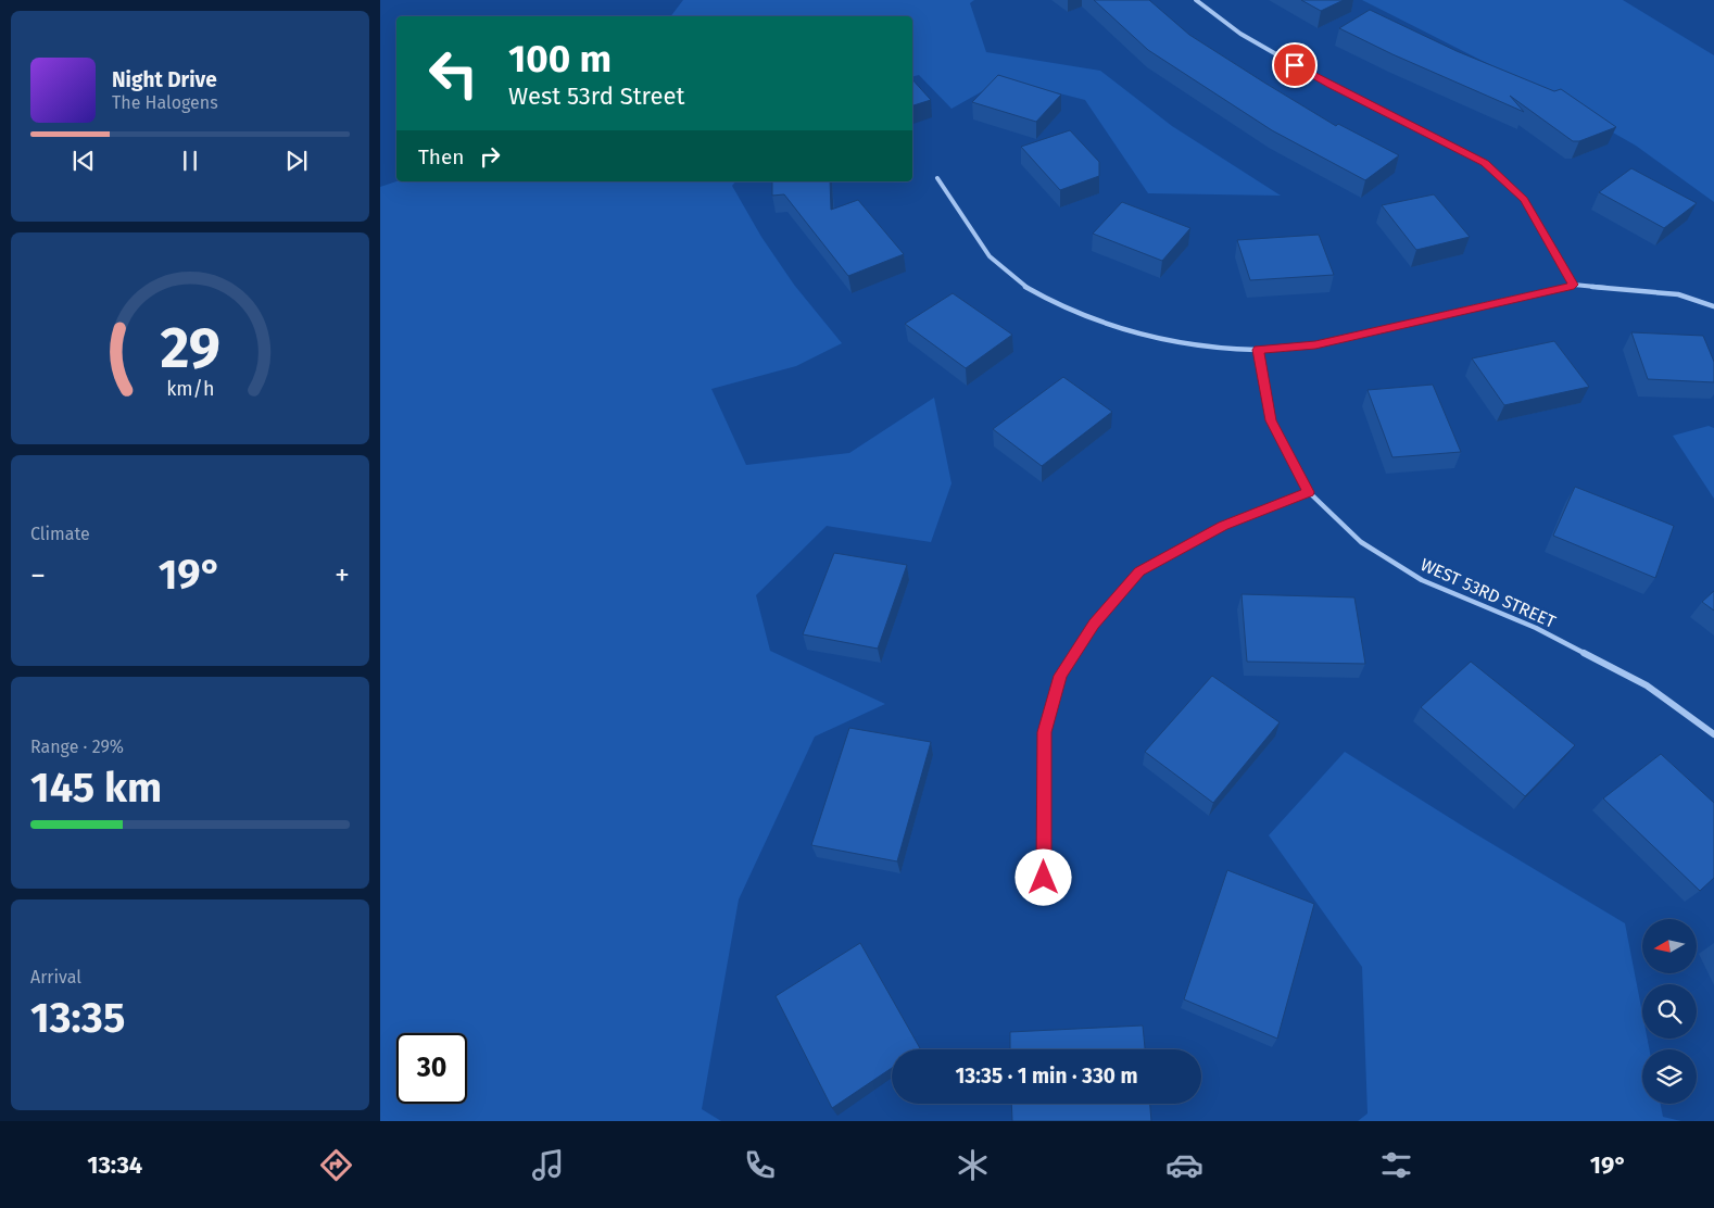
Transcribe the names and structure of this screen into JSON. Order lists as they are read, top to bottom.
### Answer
{
  "streets": {
    "street": ["WEST 53RD STREET"]
  },
  "north": "left",
  "page": {
    "turn": ["100 m", "West 53rd Street"],
    "song": ["Night Drive", "The Halogens"],
    "then": "Then",
    "tile": [
      "Climate",
      ["Range · 29%", "145 km"],
      ["Arrival", "13:35"]
    ],
    "heat": ["−", "19°", "+"],
    "limit": "30",
    "trip": "13:35 · 1 min · 330 m",
    "tabs": ["13:34", "19°"],
    "gauge": ["29", "km/h"]
  }
}
